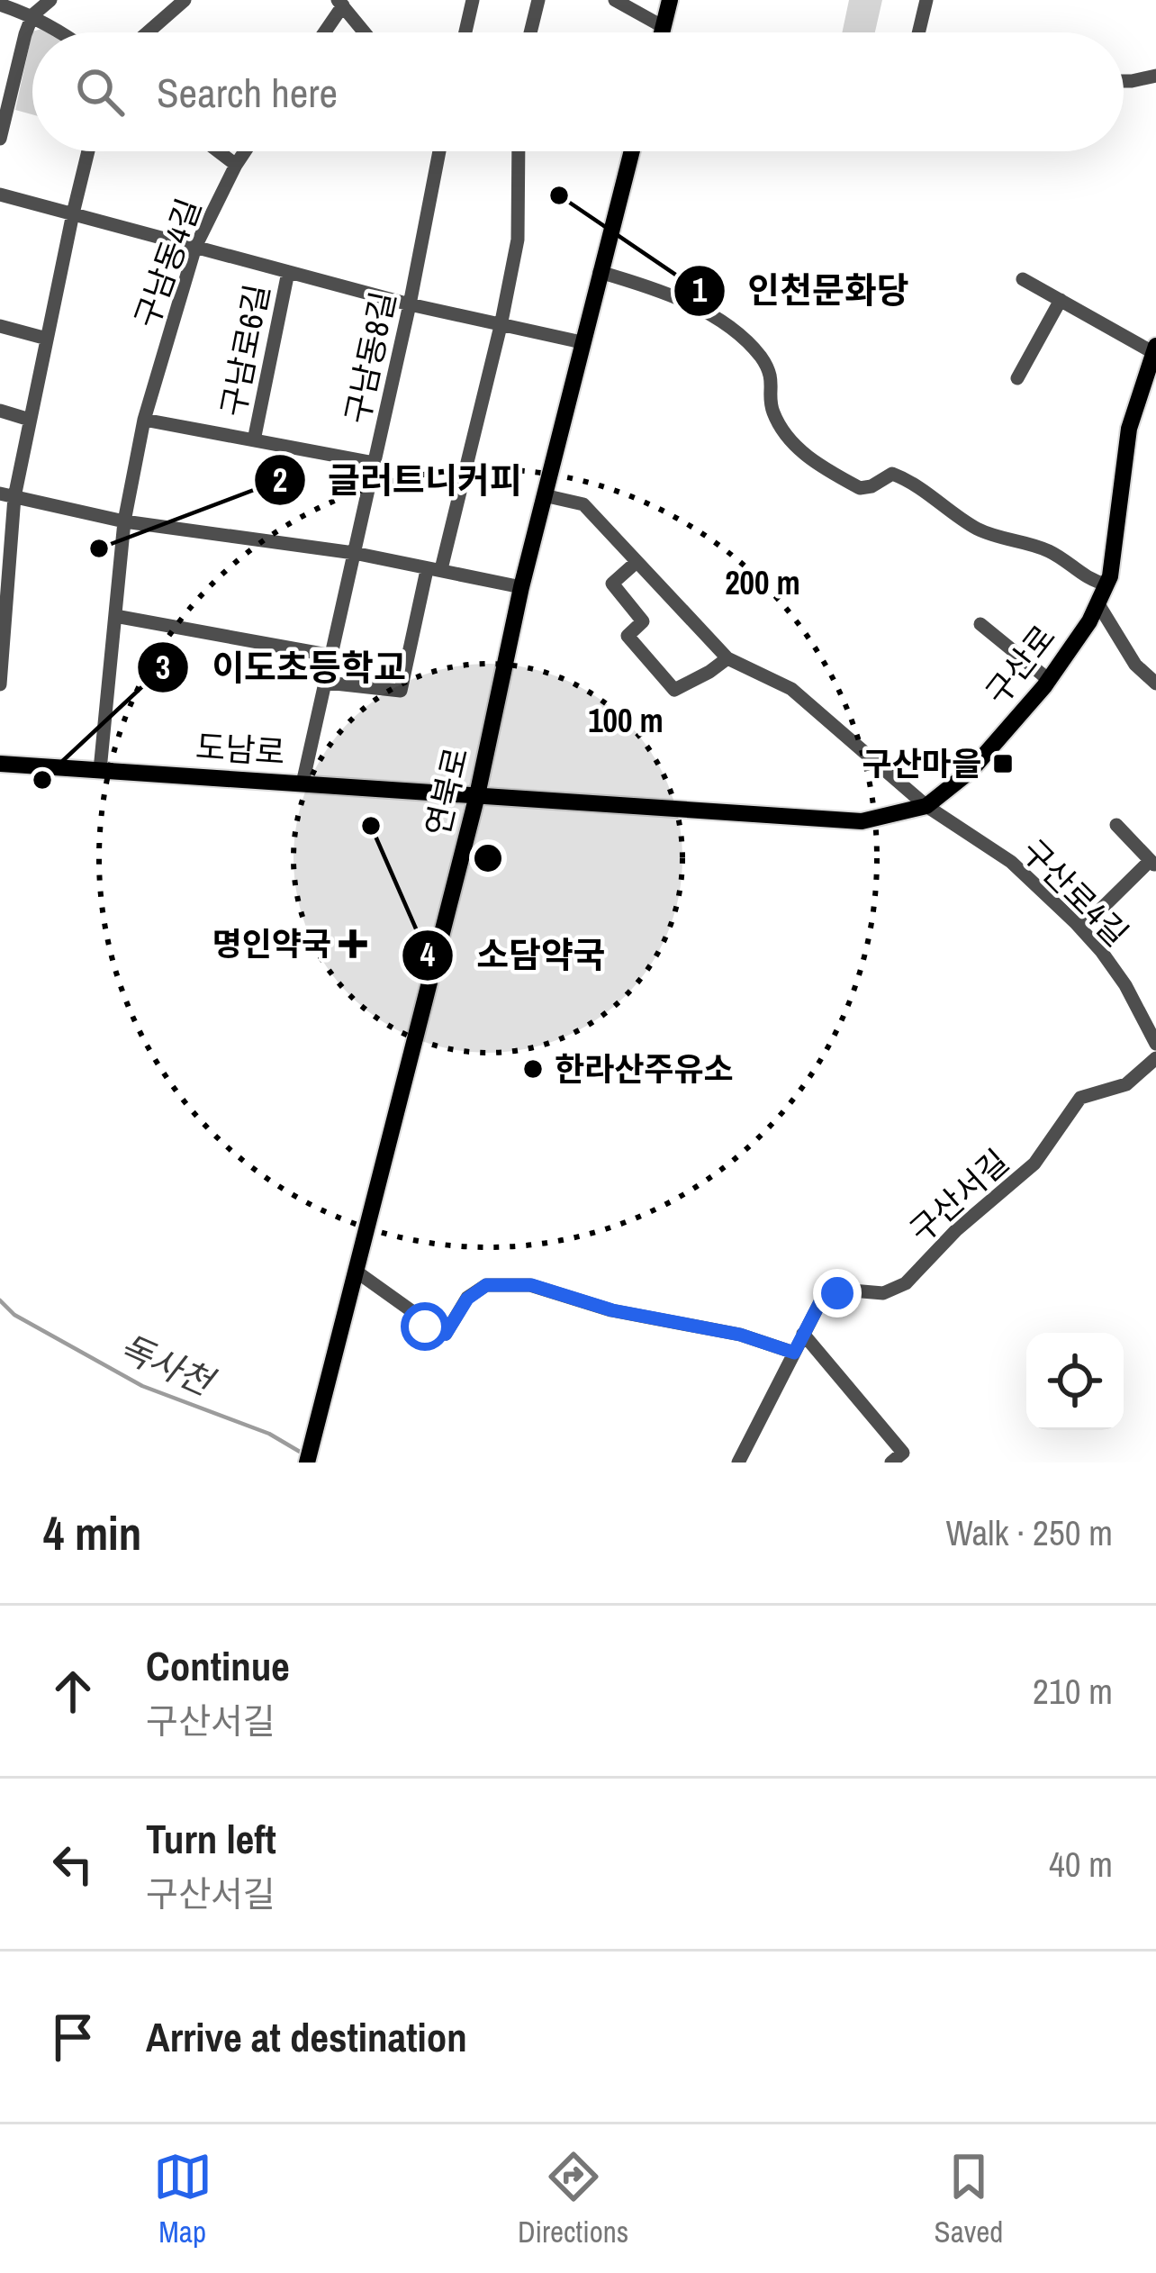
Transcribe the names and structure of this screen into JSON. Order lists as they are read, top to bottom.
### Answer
{
  "streets": {
    "main road": ["구산로", "도남로", "연북로"],
    "street": [
      "구남동4길",
      "구남로6길",
      "구남동8길",
      "구산로4길",
      "구산서길"
    ]
  },
  "crossings": [
    ["구남동4길", "구남로6길"],
    ["구남동4길", "도남로"],
    ["구남로6길", "구남동8길"],
    ["구남로6길", "연북로"],
    ["구남동8길", "도남로"],
    ["구산로", "도남로"],
    ["구산로", "연북로"],
    ["구산로", "구산로4길"],
    ["도남로", "연북로"]
  ],
  "water": ["독사천"],
  "places": {
    "other": [
      "인천문화당",
      "글러트니커피",
      "이도초등학교",
      "소담약국",
      "한라산주유소"
    ],
    "transit": ["구산마을"],
    "health": ["명인약국"]
  },
  "page": {
    "search": "Search here",
    "heading": ["4 min", "Walk · 250 m"],
    "list": [
      ["Continue", "구산서길", "210 m"],
      ["Turn left", "구산서길", "40 m"],
      "Arrive at destination"
    ],
    "nav": ["Map", "Directions", "Saved"]
  },
  "rings": ["200 m", "100 m"]
}
